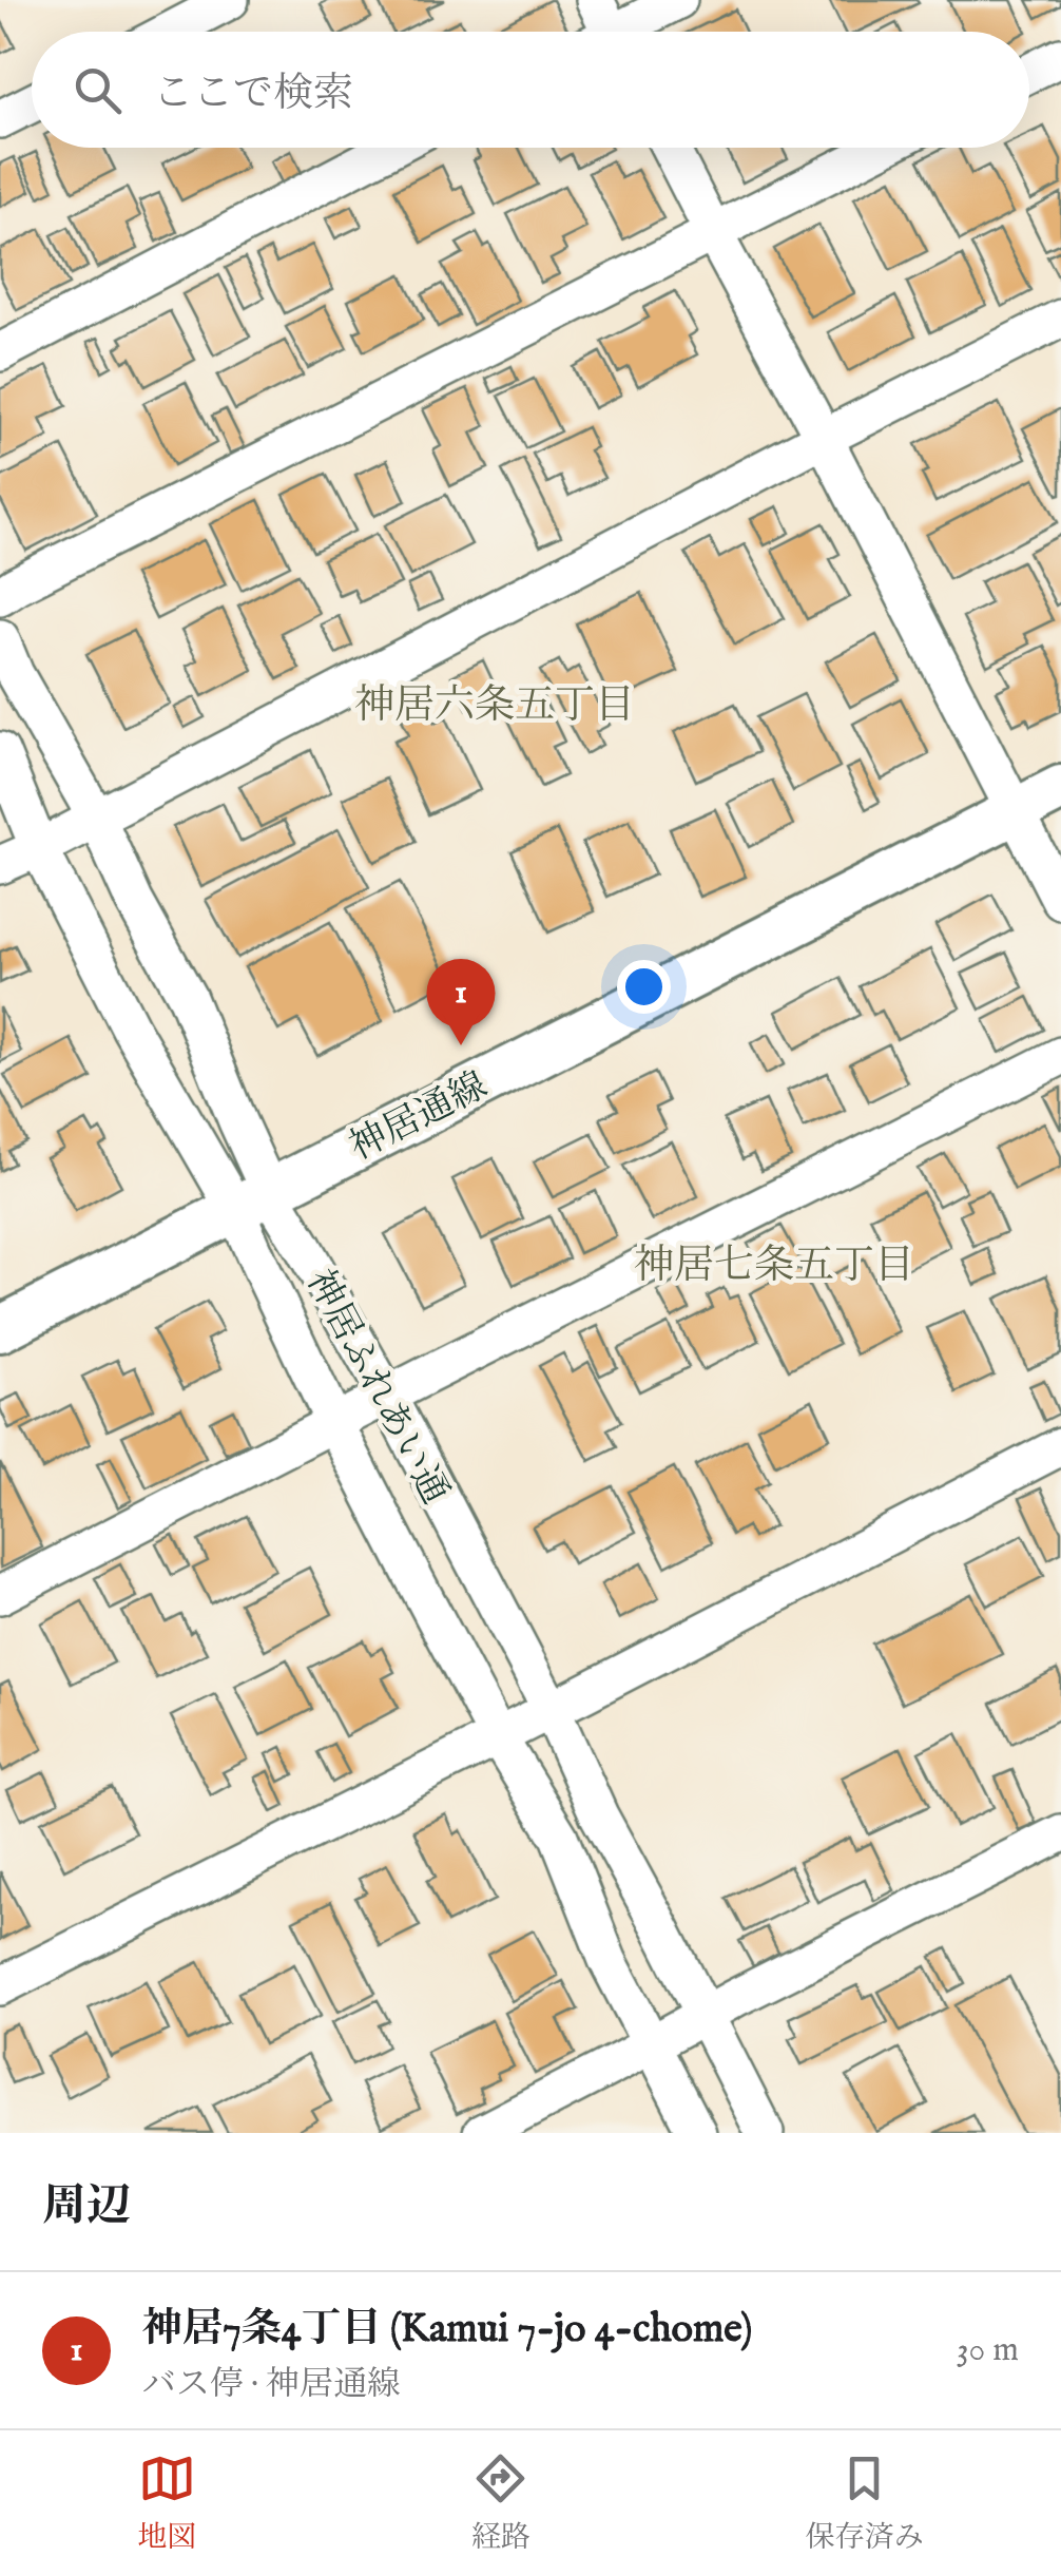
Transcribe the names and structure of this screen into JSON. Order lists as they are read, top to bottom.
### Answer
{
  "streets": {
    "street": ["神居通線", "神居ふれあい通"]
  },
  "crossings": [
    ["神居通線", "神居ふれあい通"]
  ],
  "districts": ["神居六条五丁目", "神居七条五丁目"],
  "page": {
    "search": "ここで検索",
    "pins": "1",
    "heading": "周辺",
    "list": [
      {
        "mark": "1",
        "name": "神居7条4丁目 (Kamui 7-jo 4-chome)",
        "note": "バス停 · 神居通線",
        "value": "30 m"
      }
    ],
    "nav": ["地図", "経路", "保存済み"]
  }
}
